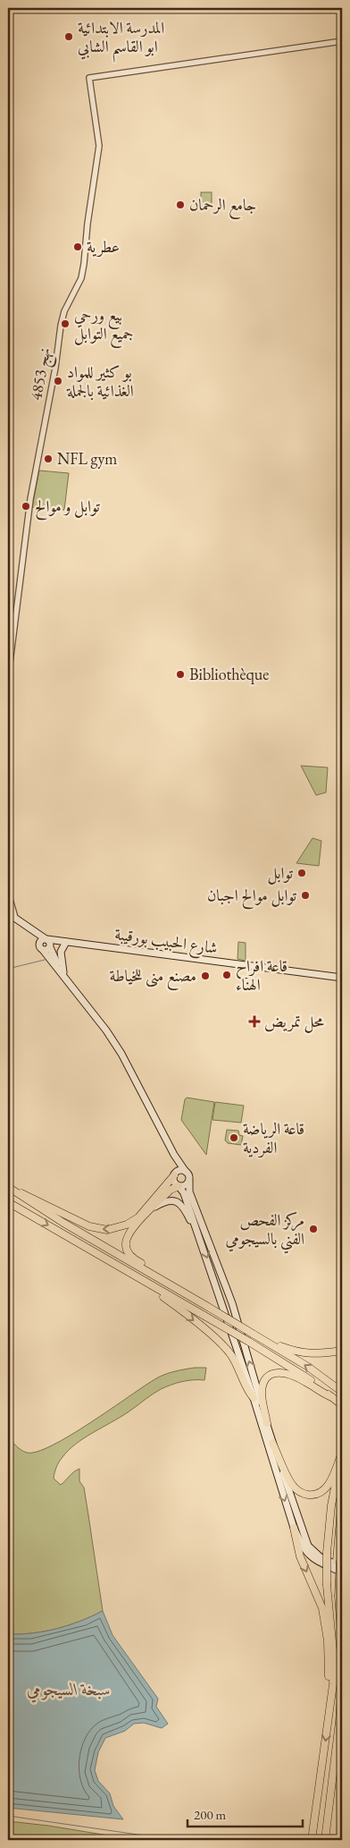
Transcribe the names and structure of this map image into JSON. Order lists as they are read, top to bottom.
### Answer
{
  "streets": {
    "main road": ["شارع الحبيب بورقيبة"],
    "street": ["نهج 4853"]
  },
  "water": ["سبخة السيجومي"],
  "places": {
    "other": [
      "المدرسة الابتدائية ابو القاسم الشابي",
      "جامع الرحمان",
      "عطرية",
      "بيع ورحي جميع التوابل",
      "بو كثير للمواد الغذائية بالجملة",
      "NFL gym",
      "توابل و موالح",
      "Bibliothèque",
      "توابل",
      "توابل موالح اجبان",
      "قاعة افراح الهناء",
      "مصنع منى للخياطة",
      "قاعة الرياضة الفردية",
      "مركز الفحص الفني بالسيجومي"
    ],
    "health": ["محل تمريض"]
  },
  "scale_bar": "200 m"
}
